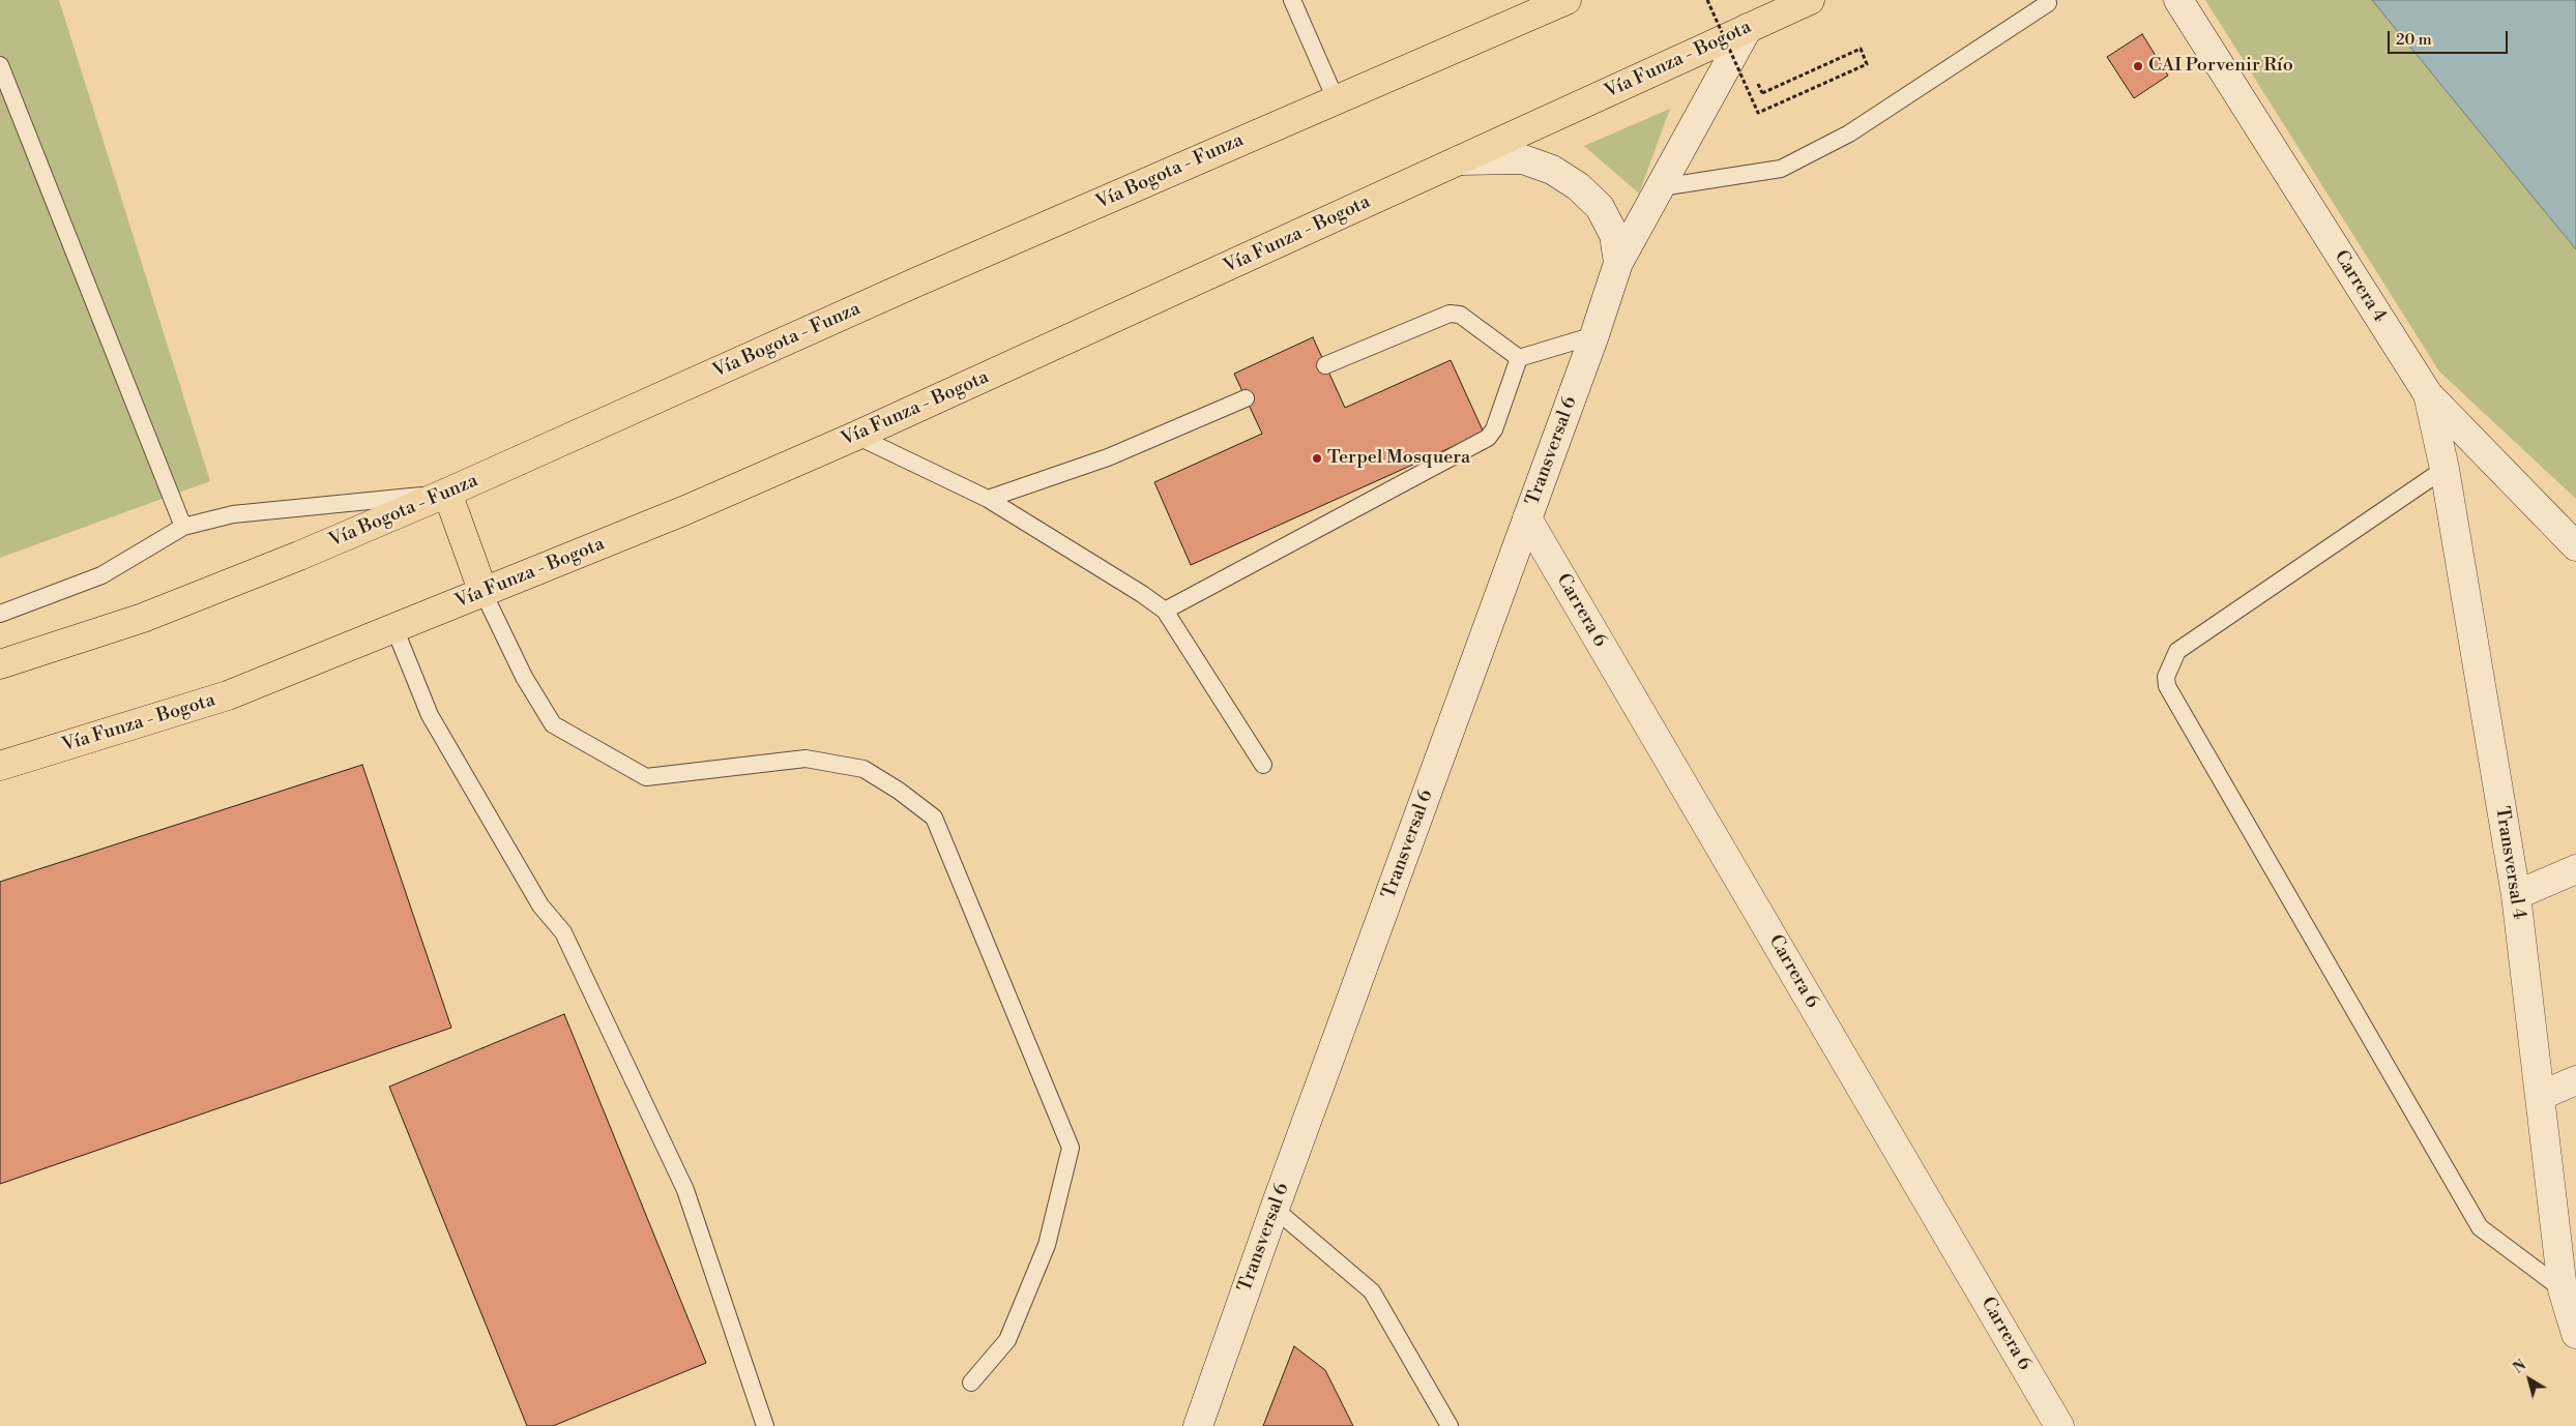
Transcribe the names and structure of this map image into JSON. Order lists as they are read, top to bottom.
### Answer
{
  "streets": {
    "main road": ["Vía Funza - Bogota", "Vía Bogota - Funza"],
    "street": [
      "Carrera 4",
      "Transversal 6",
      "Carrera 6",
      "Transversal 4"
    ]
  },
  "crossings": [
    ["Vía Funza - Bogota", "Transversal 6"],
    ["Carrera 4", "Transversal 4"],
    ["Transversal 6", "Carrera 6"]
  ],
  "places": ["CAI Porvenir Río", "Terpel Mosquera"],
  "scale_bar": "20 m",
  "north": "top left"
}
